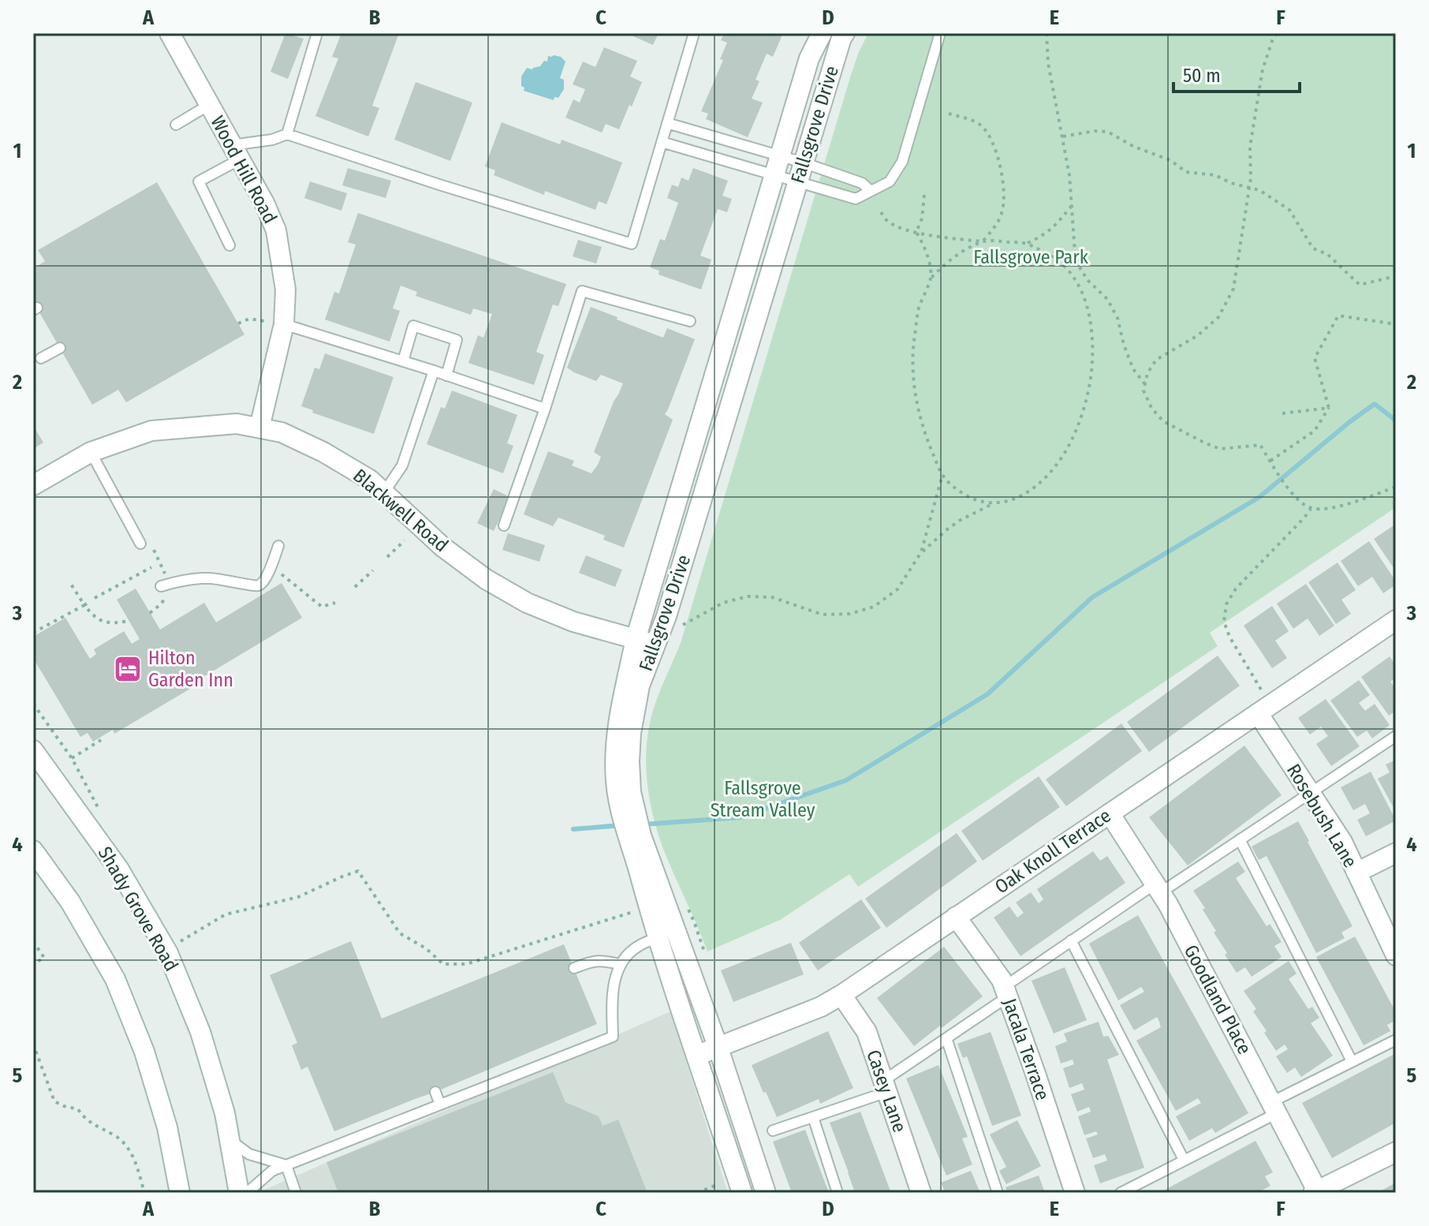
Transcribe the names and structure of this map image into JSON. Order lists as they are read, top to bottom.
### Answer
{
  "streets": {
    "street": [
      "Fallsgrove Drive",
      "Wood Hill Road",
      "Blackwell Road",
      "Rosebush Lane",
      "Oak Knoll Terrace",
      "Shady Grove Road",
      "Goodland Place",
      "Jacala Terrace",
      "Casey Lane"
    ]
  },
  "crossings": [
    ["Fallsgrove Drive", "Blackwell Road"],
    ["Fallsgrove Drive", "Oak Knoll Terrace"],
    ["Wood Hill Road", "Blackwell Road"],
    ["Rosebush Lane", "Oak Knoll Terrace"],
    ["Oak Knoll Terrace", "Goodland Place"],
    ["Oak Knoll Terrace", "Jacala Terrace"],
    ["Oak Knoll Terrace", "Casey Lane"]
  ],
  "parks": ["Fallsgrove Park", "Fallsgrove Stream Valley"],
  "places": {
    "hotel": ["Hilton Garden Inn"]
  },
  "scale_bar": "50 m",
  "grid": {
    "columns": [
      "A",
      "B",
      "C",
      "D",
      "E",
      "F"
    ],
    "rows": [
      "1",
      "2",
      "3",
      "4",
      "5"
    ]
  }
}
